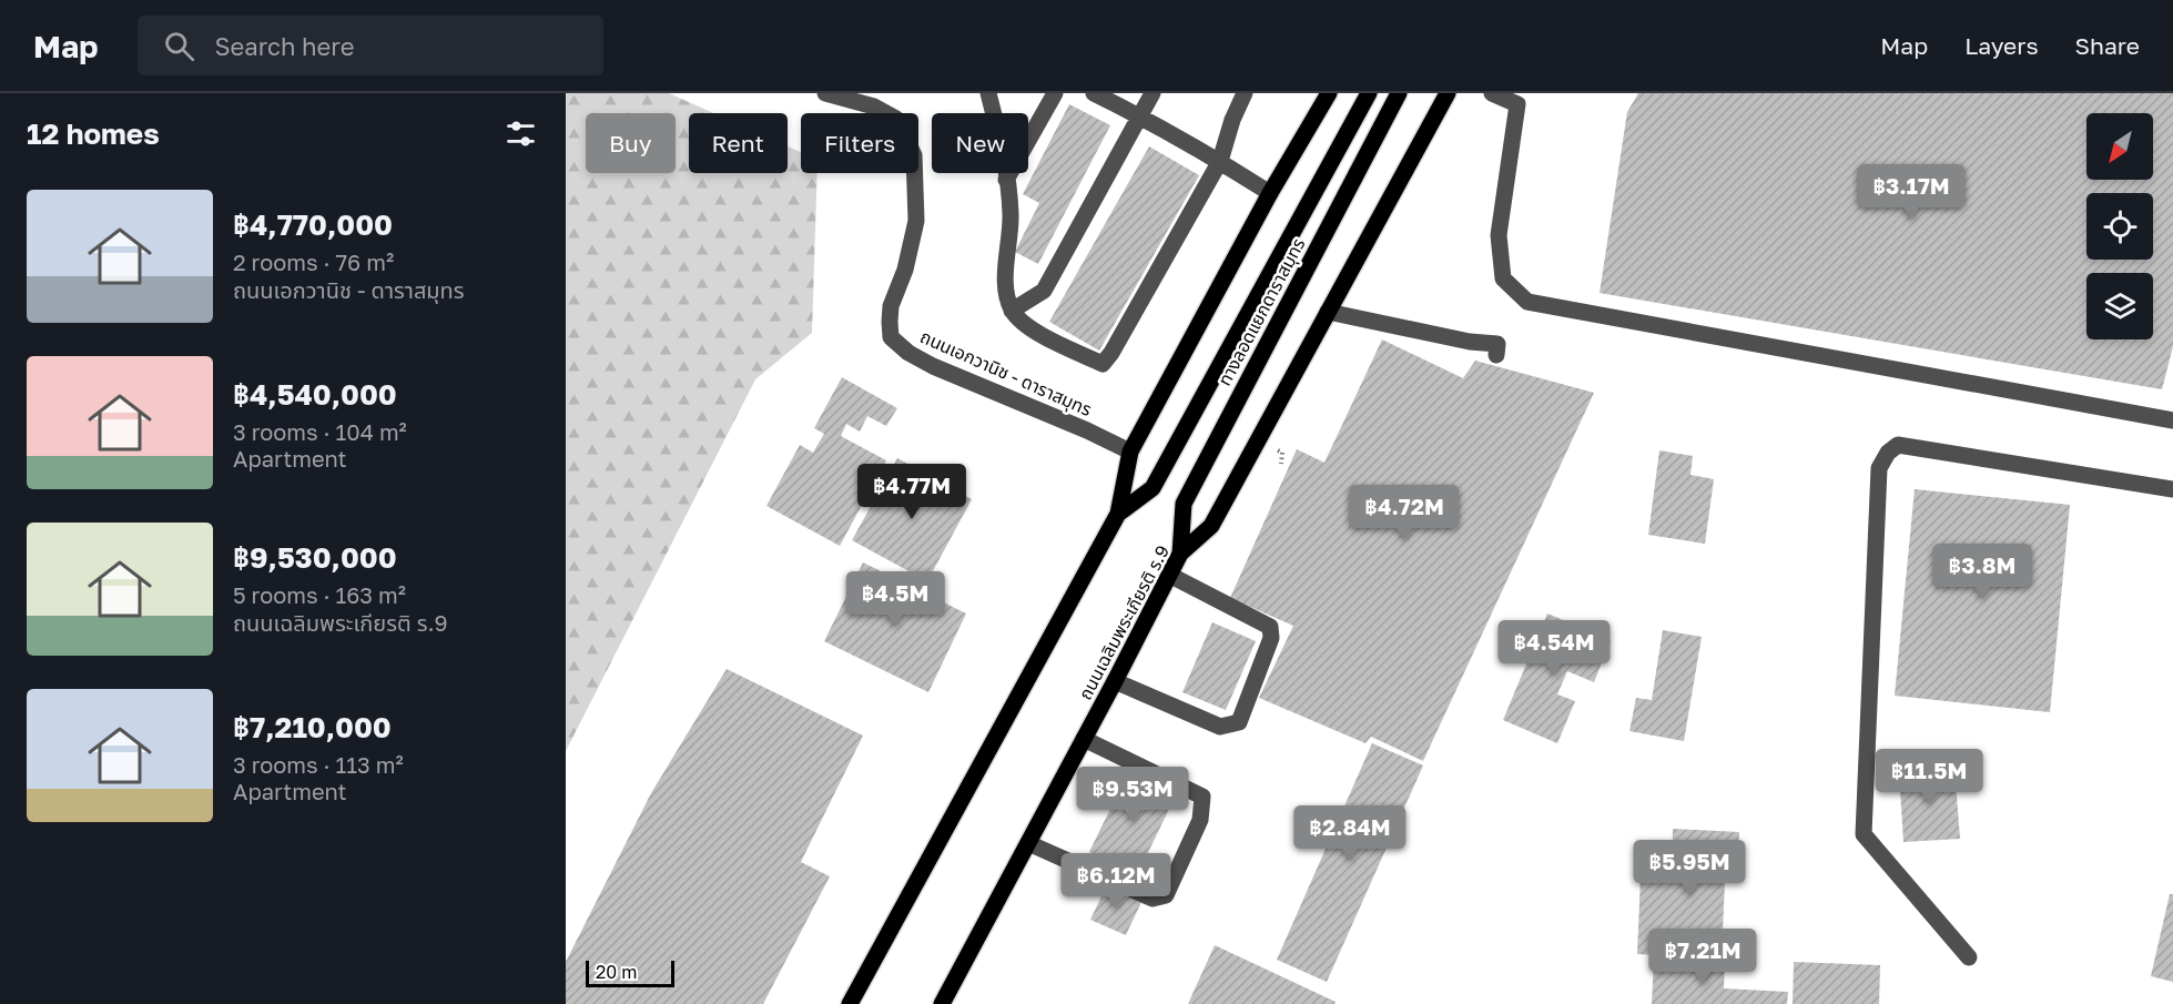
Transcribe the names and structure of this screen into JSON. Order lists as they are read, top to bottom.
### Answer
{
  "streets": {
    "main road": ["ทางลอดแยกดาราสมุทร", "ถนนเฉลิมพระเกียรติ ร.9"],
    "street": ["ถนนเอกวานิช - ดาราสมุทร"]
  },
  "crossings": [
    ["ทางลอดแยกดาราสมุทร", "ถนนเฉลิมพระเกียรติ ร.9"]
  ],
  "scale_bar": "20 m",
  "north": "bottom left",
  "page": {
    "header": "Map",
    "search": "Search here",
    "nav": ["Map", "Layers", "Share"],
    "heading": "12 homes",
    "chip": [
      "Buy",
      "Rent",
      "Filters",
      "New"
    ],
    "price": [
      "฿3.17M",
      "฿4.77M",
      "฿4.72M",
      "฿3.8M",
      "฿4.5M",
      "฿4.54M",
      "฿11.5M",
      "฿9.53M",
      "฿2.84M",
      "฿5.95M",
      "฿6.12M",
      "฿7.21M"
    ],
    "list": [
      {
        "name": "฿4,770,000",
        "note": "2 rooms · 76 m² · ถนนเอกวานิช - ดาราสมุทร"
      },
      {
        "name": "฿4,540,000",
        "note": "3 rooms · 104 m² · Apartment"
      },
      {
        "name": "฿9,530,000",
        "note": "5 rooms · 163 m² · ถนนเฉลิมพระเกียรติ ร.9"
      },
      {
        "name": "฿7,210,000",
        "note": "3 rooms · 113 m² · Apartment"
      }
    ],
    "scale": "20 m"
  }
}
